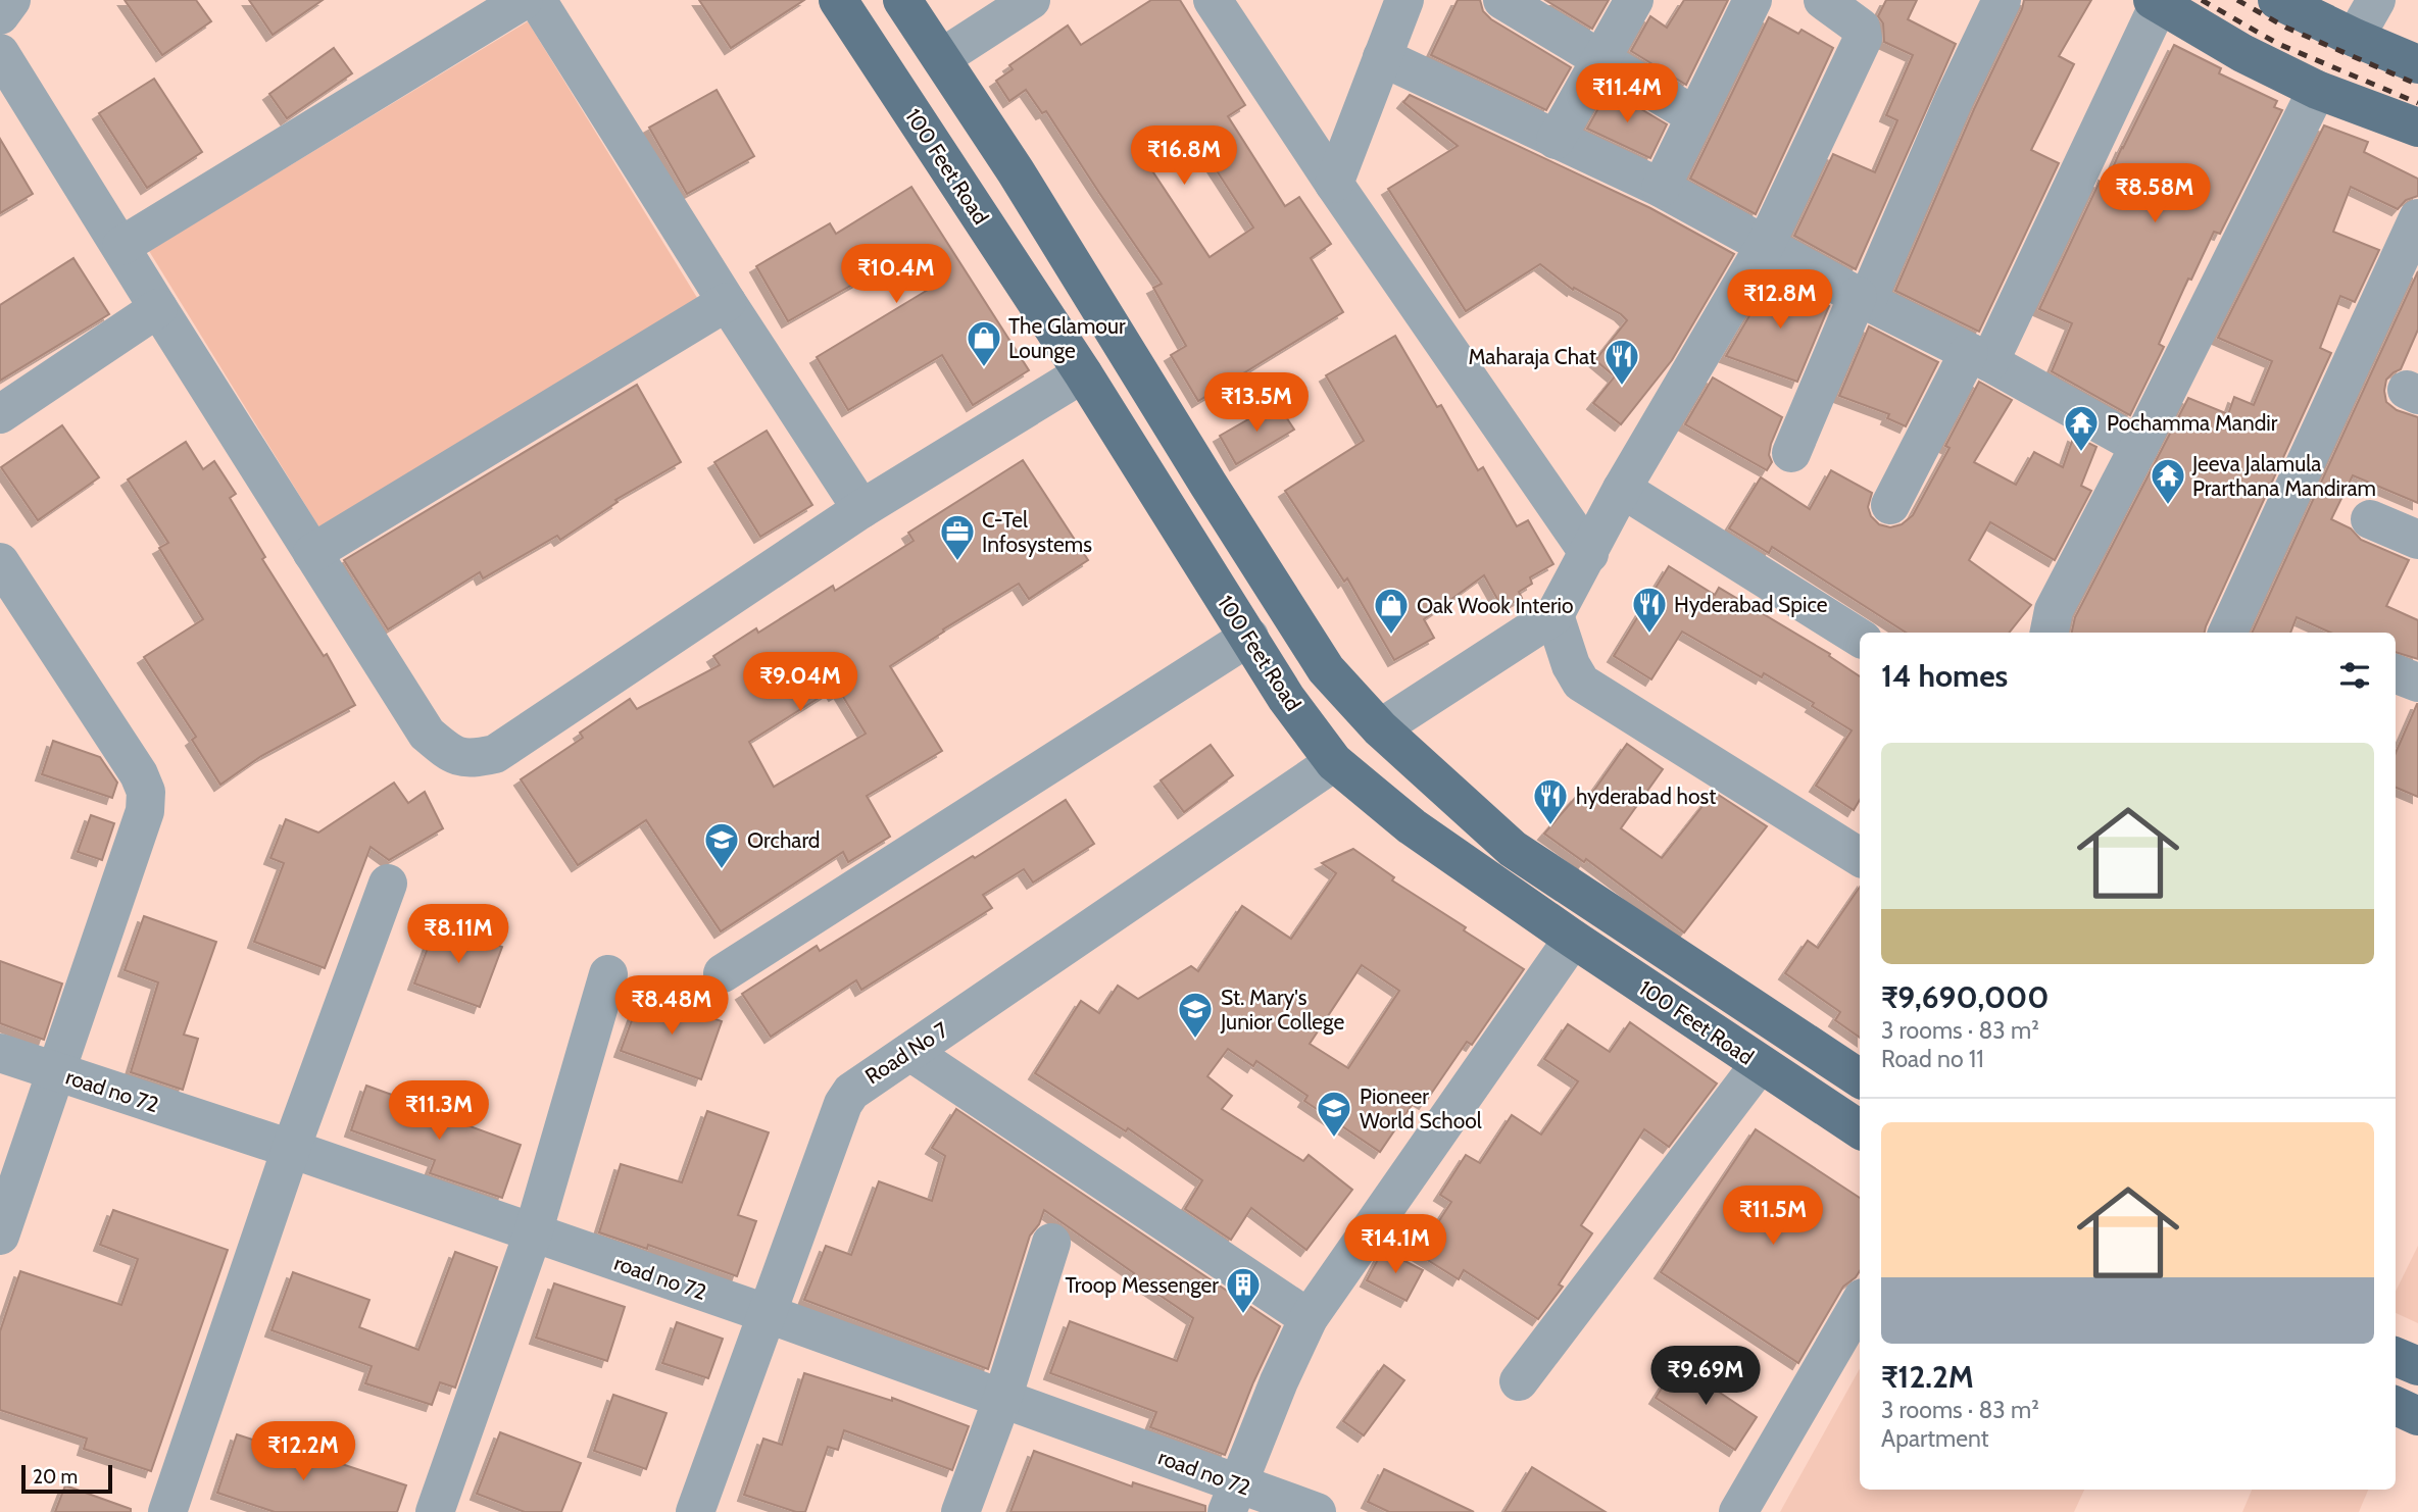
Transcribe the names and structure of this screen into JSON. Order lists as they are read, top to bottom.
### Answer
{
  "streets": {
    "main road": ["100 Feet Road"],
    "street": ["Road No 7", "road no 72"]
  },
  "crossings": [
    ["100 Feet Road", "Road No 7"],
    ["Road No 7", "road no 72"]
  ],
  "places": {
    "shop": ["The Glamour Lounge", "Oak Wook Interio"],
    "restaurant": ["Maharaja Chat", "Hyderabad Spice", "hyderabad host"],
    "temple": ["Pochamma Mandir", "Jeeva Jalamula Prarthana Mandiram"],
    "office": ["C-Tel Infosystems"],
    "school or university": ["Orchard", "St. Mary's Junior College", "Pioneer World School"],
    "building": ["Troop Messenger"]
  },
  "scale_bar": "20 m",
  "page": {
    "price": [
      "₹11.4M",
      "₹16.8M",
      "₹8.58M",
      "₹10.4M",
      "₹12.8M",
      "₹13.5M",
      "₹9.04M",
      "₹8.11M",
      "₹8.48M",
      "₹11.3M",
      "₹11.5M",
      "₹14.1M",
      "₹9.69M",
      "₹12.2M"
    ],
    "heading": "14 homes",
    "list": [
      {
        "name": "₹9,690,000",
        "note": "3 rooms · 83 m² · Road no 11"
      },
      {
        "name": "₹12.2M",
        "note": "3 rooms · 83 m² · Apartment"
      }
    ],
    "scale": "20 m"
  }
}
